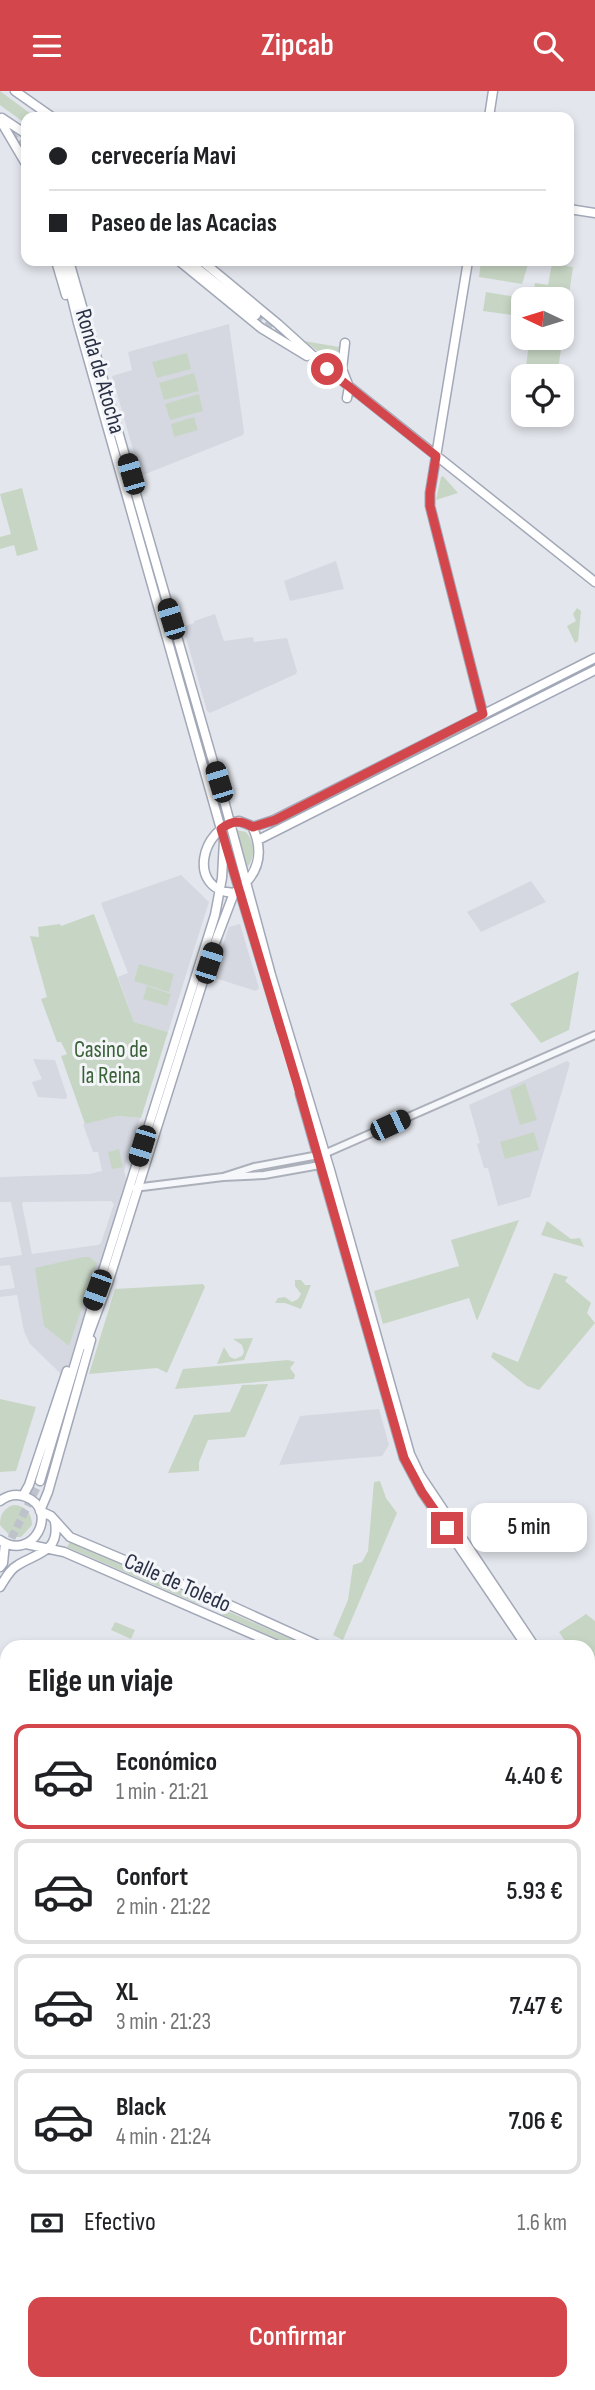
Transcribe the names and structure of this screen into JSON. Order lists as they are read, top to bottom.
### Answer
{
  "streets": {
    "main road": ["Ronda de Atocha", "Calle de Toledo"]
  },
  "parks": ["Casino de la Reina"],
  "north": "left",
  "page": {
    "header": "Zipcab",
    "banner": ["cervecería Mavi", "Paseo de las Acacias"],
    "bubble": "5 min",
    "heading": "Elige un viaje",
    "list": [
      {
        "name": "Económico",
        "note": "1 min · 21:21",
        "value": "4.40 €"
      },
      {
        "name": "Confort",
        "note": "2 min · 21:22",
        "value": "5.93 €"
      },
      {
        "name": "XL",
        "note": "3 min · 21:23",
        "value": "7.47 €"
      },
      {
        "name": "Black",
        "note": "4 min · 21:24",
        "value": "7.06 €"
      }
    ],
    "pay": ["Efectivo", "1.6 km"],
    "buttons": "Confirmar"
  }
}
